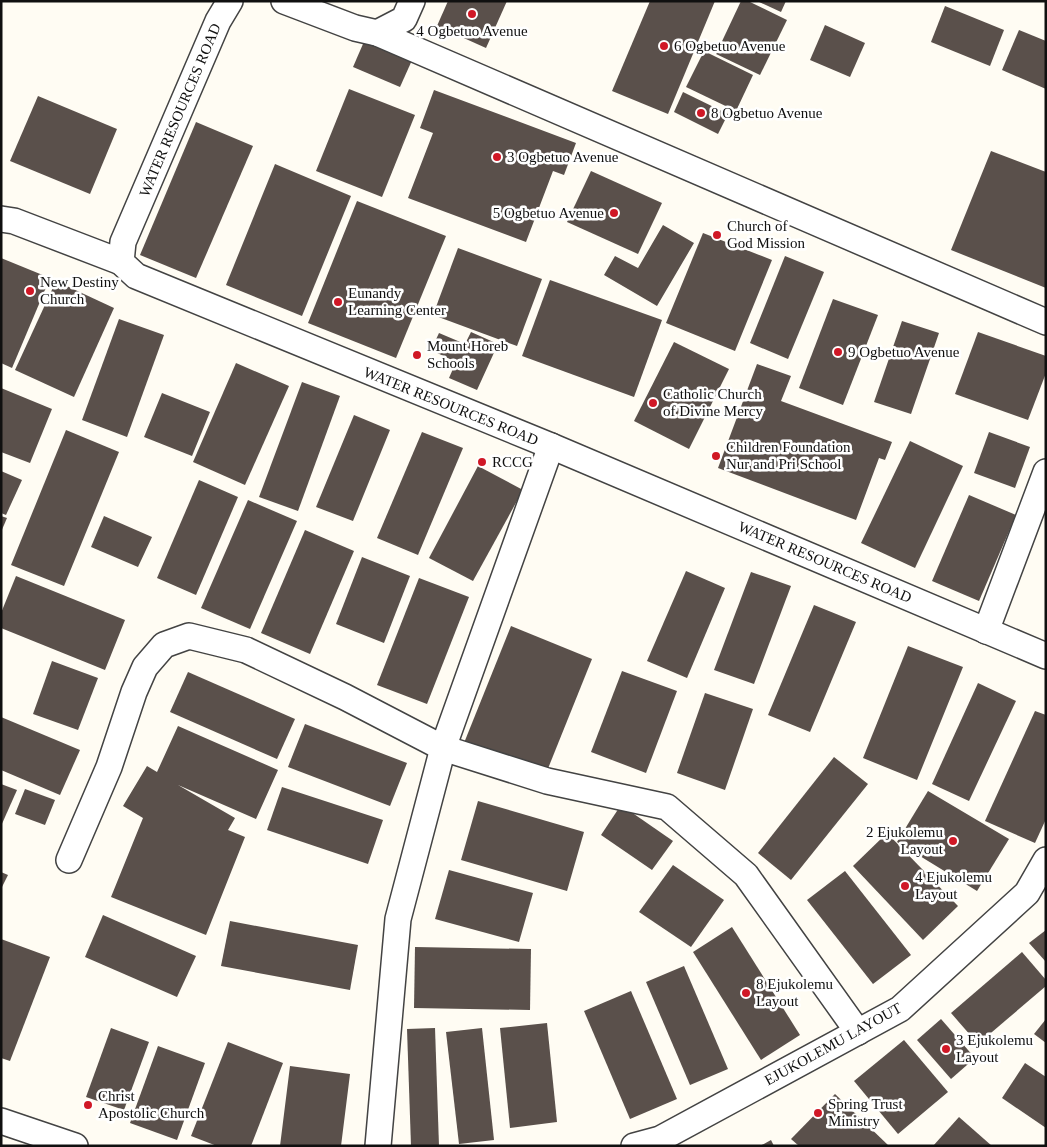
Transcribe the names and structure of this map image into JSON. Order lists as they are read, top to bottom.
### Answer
{
  "streets": {
    "street": ["WATER RESOURCES ROAD", "EJUKOLEMU LAYOUT"]
  },
  "places": [
    "4 Ogbetuo Avenue",
    "6 Ogbetuo Avenue",
    "8 Ogbetuo Avenue",
    "3 Ogbetuo Avenue",
    "5 Ogbetuo Avenue",
    "Church of God Mission",
    "New Destiny Church",
    "Eunandy Learning Center",
    "9 Ogbetuo Avenue",
    "Mount Horeb Schools",
    "Catholic Church of Divine Mercy",
    "Children Foundation Nur and Pri School",
    "RCCG",
    "2 Ejukolemu Layout",
    "4 Ejukolemu Layout",
    "8 Ejukolemu Layout",
    "3 Ejukolemu Layout",
    "Christ Apostolic Church",
    "Spring Trust Ministry"
  ]
}
